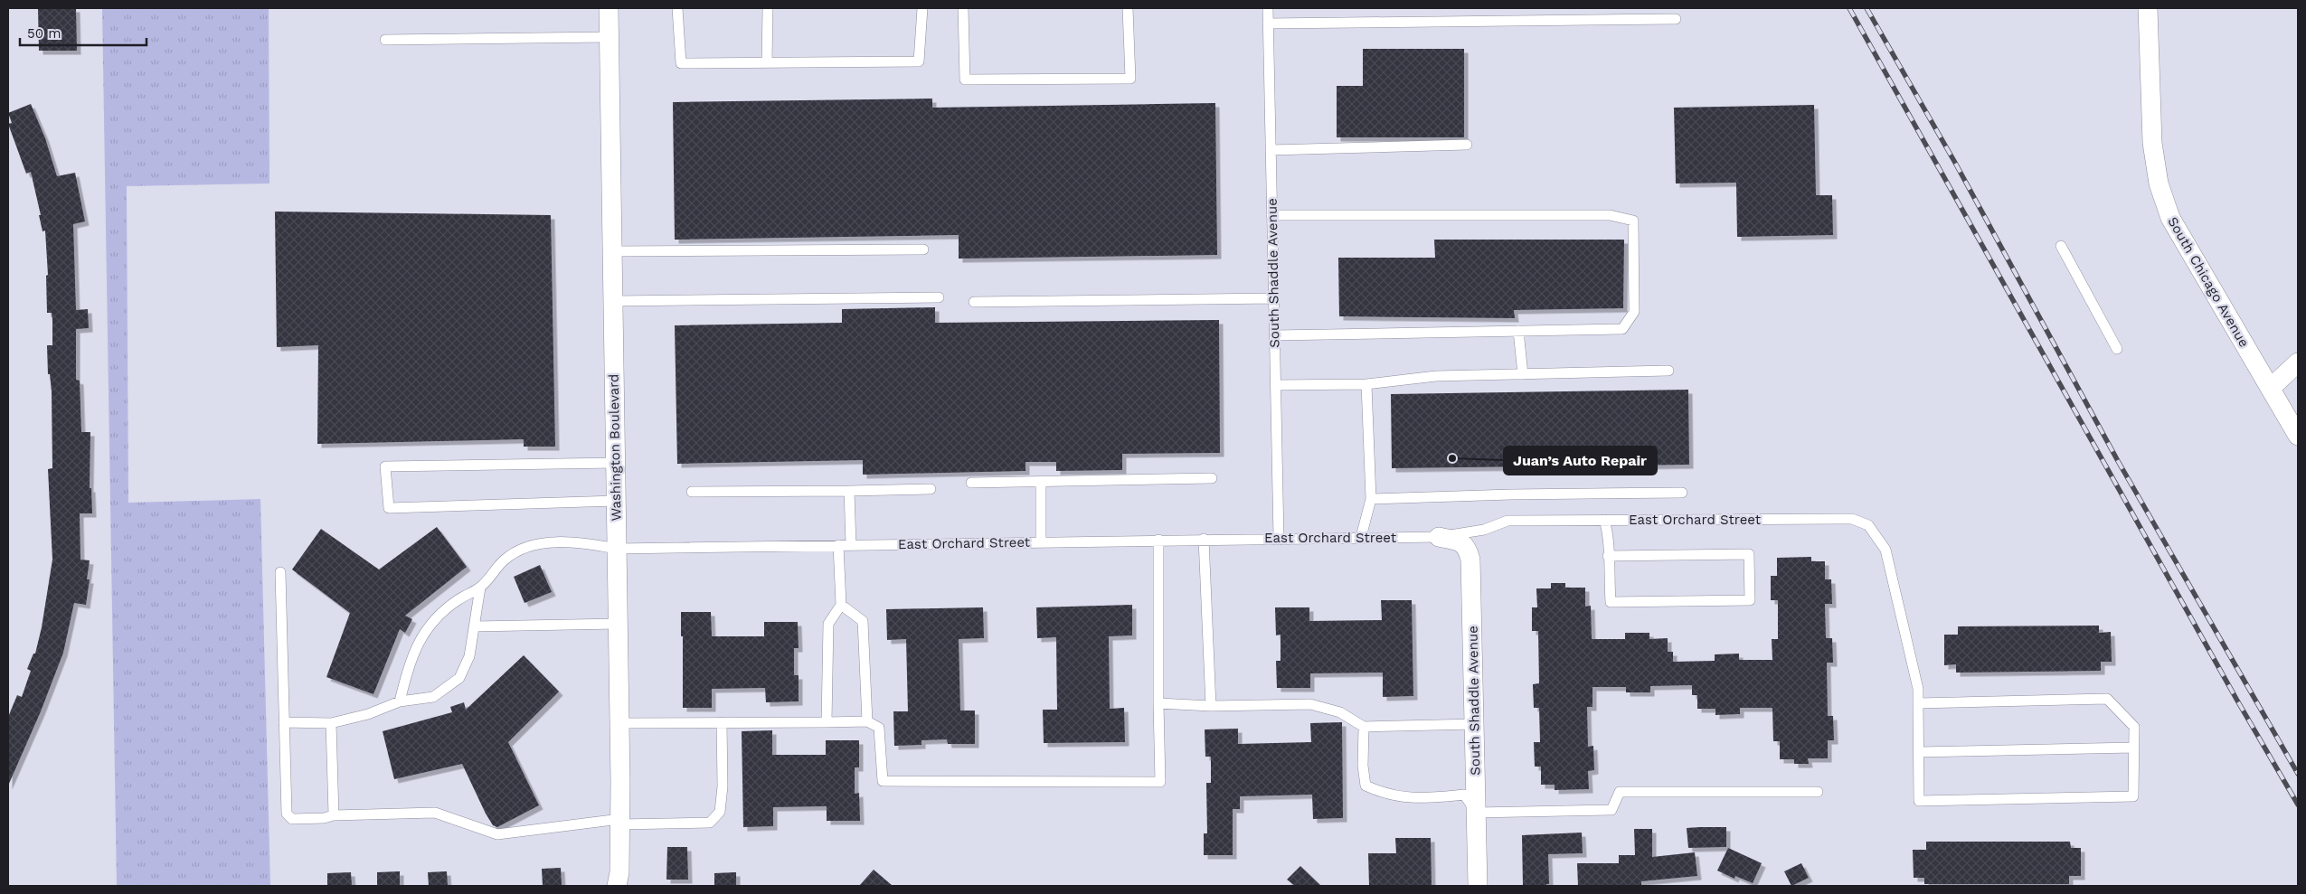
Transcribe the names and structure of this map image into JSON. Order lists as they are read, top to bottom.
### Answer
{
  "streets": {
    "street": ["South Shaddle Avenue", "South Chicago Avenue", "Washington Boulevard"],
    "lane": ["East Orchard Street"]
  },
  "crossings": [
    ["South Shaddle Avenue", "East Orchard Street"],
    ["Washington Boulevard", "East Orchard Street"]
  ],
  "places": ["Juan’s Auto Repair"],
  "scale_bar": "50 m"
}
